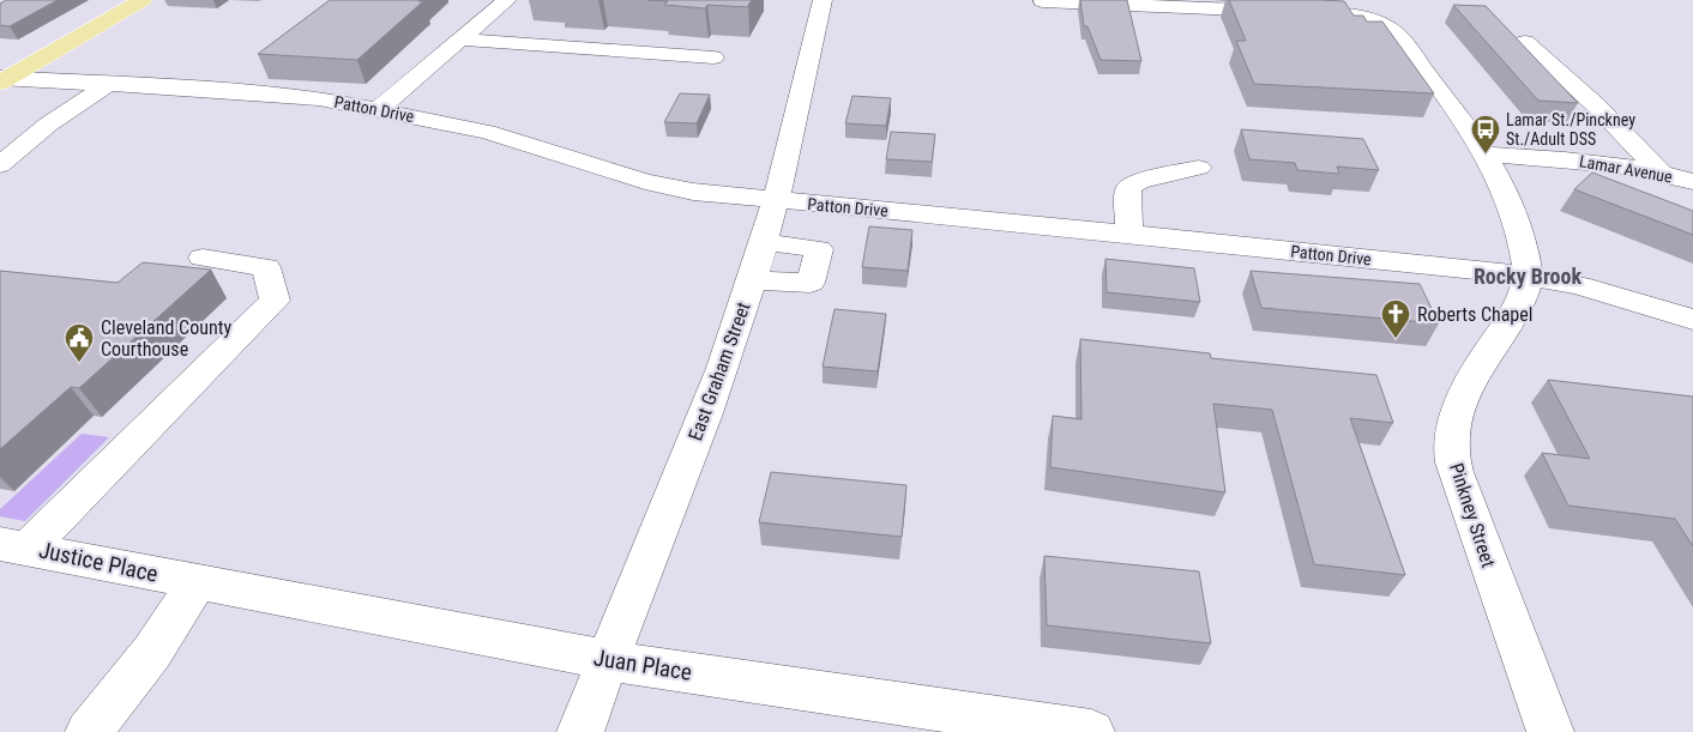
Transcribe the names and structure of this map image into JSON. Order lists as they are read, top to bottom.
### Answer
{
  "streets": {
    "street": [
      "Patton Drive",
      "Lamar Avenue",
      "East Graham Street",
      "Pinkney Street",
      "Justice Place",
      "Juan Place"
    ]
  },
  "crossings": [
    ["Patton Drive", "East Graham Street"],
    ["Patton Drive", "Pinkney Street"],
    ["Lamar Avenue", "Pinkney Street"],
    ["East Graham Street", "Juan Place"],
    ["Justice Place", "Juan Place"]
  ],
  "districts": ["Rocky Brook"],
  "places": {
    "bus stop": ["Lamar St./Pinckney St./Adult DSS"],
    "church": ["Roberts Chapel"],
    "public building": ["Cleveland County Courthouse"]
  }
}
